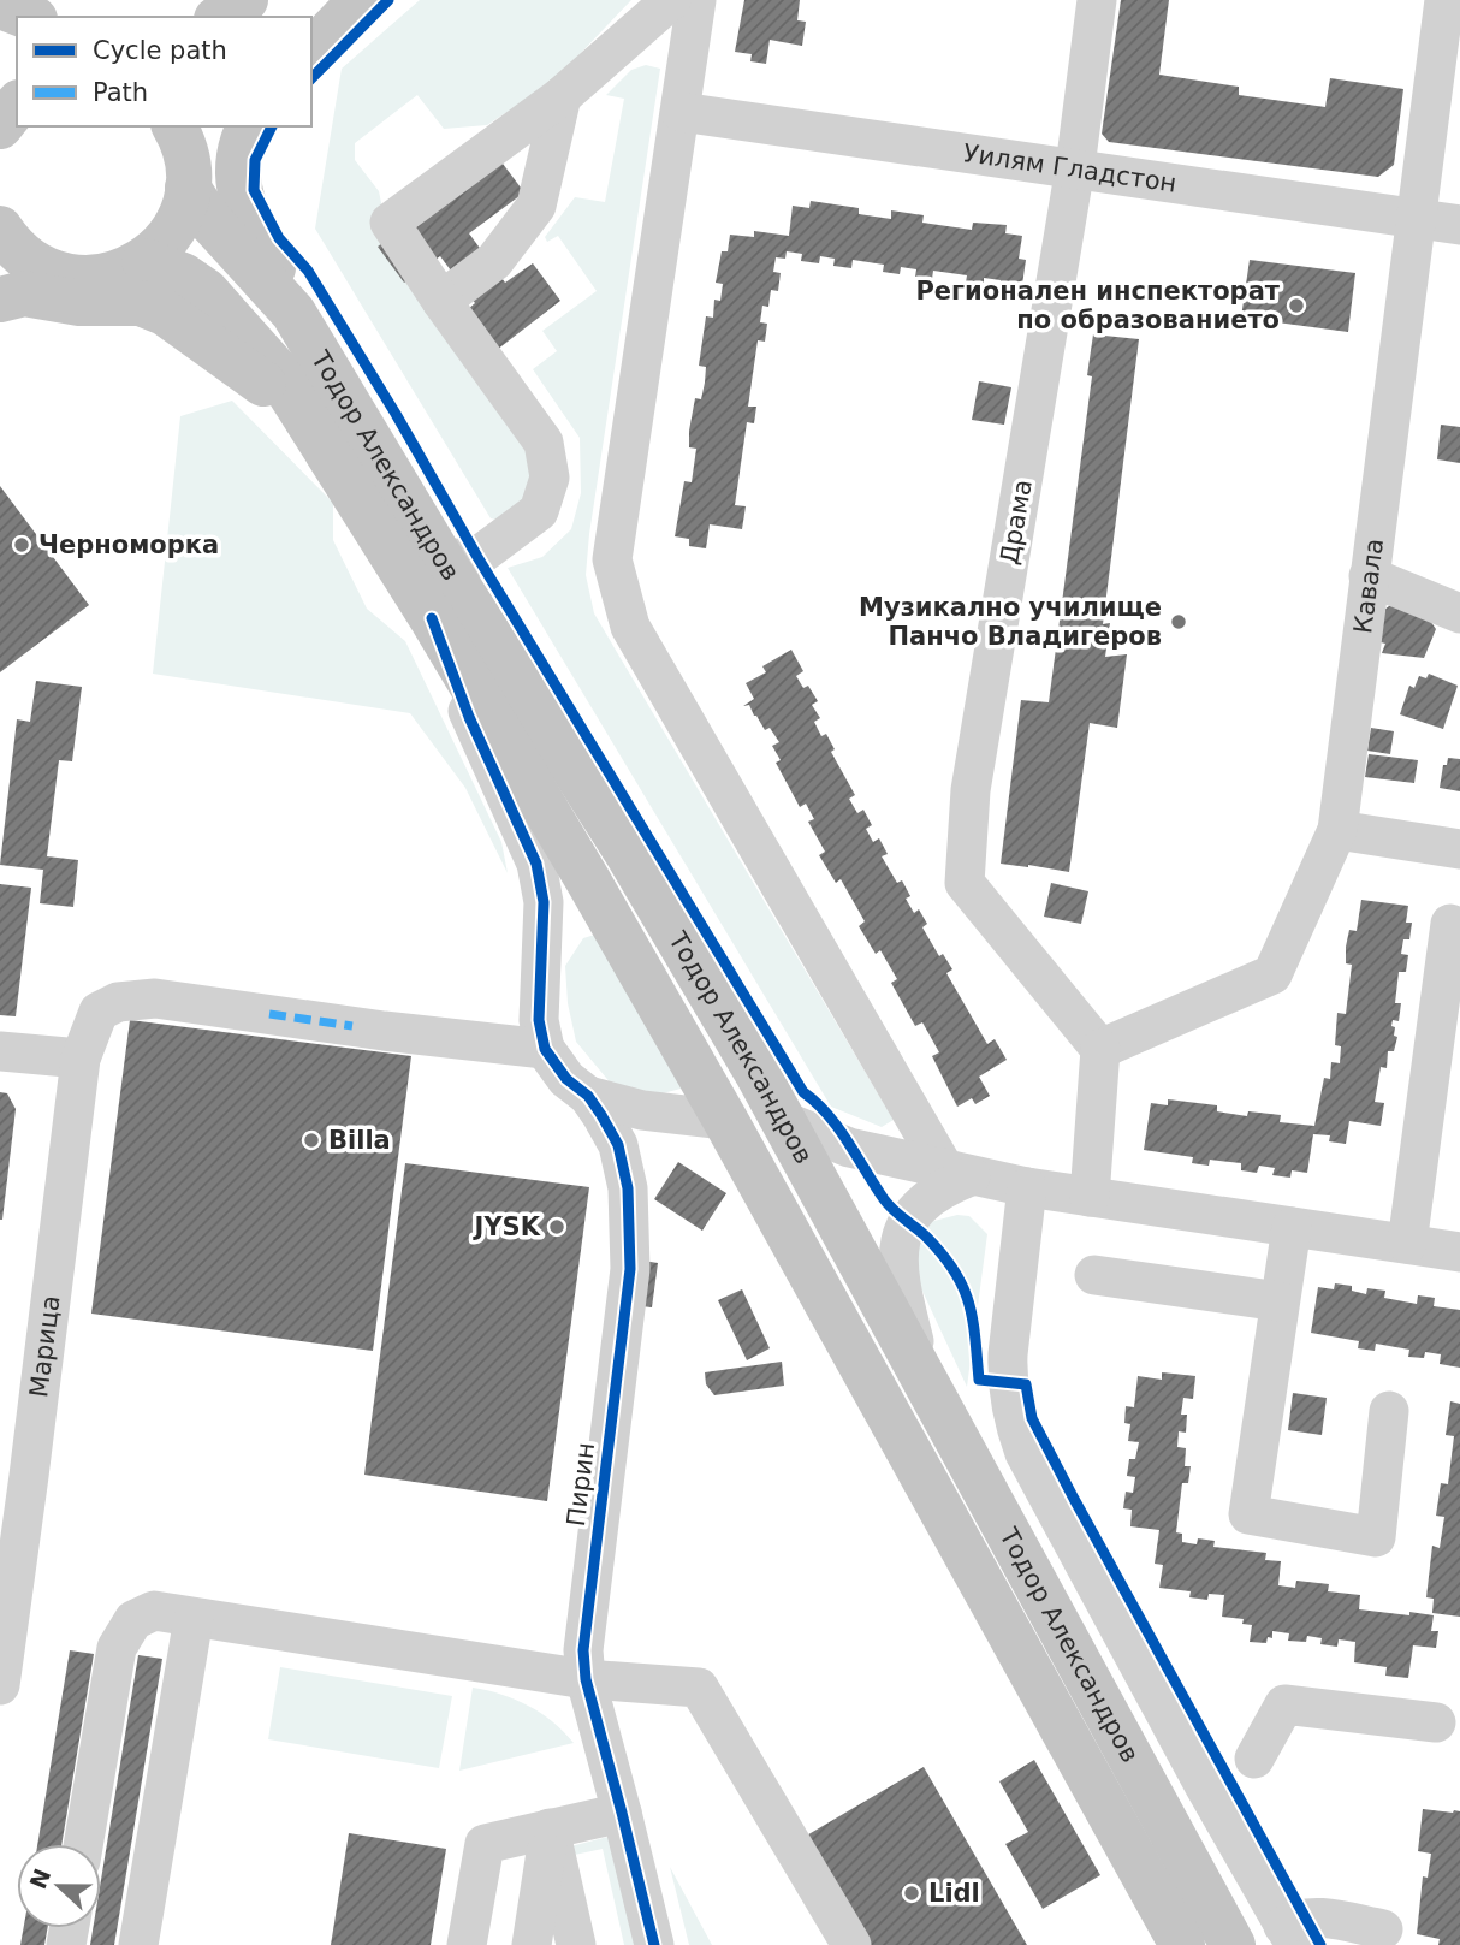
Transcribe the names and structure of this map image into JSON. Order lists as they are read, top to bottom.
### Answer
{
  "streets": {
    "main road": ["Тодор Александров"],
    "street": [
      "Уилям Гладстон",
      "Драма",
      "Кавала",
      "Марица",
      "Пирин"
    ]
  },
  "crossings": [
    ["Уилям Гладстон", "Драма"],
    ["Уилям Гладстон", "Кавала"],
    ["Драма", "Кавала"],
    ["Марица", "Пирин"]
  ],
  "places": [
    "Регионален инспекторат по образованието",
    "Черноморка",
    "Музикално училище Панчо Владигеров",
    "Billa",
    "JYSK",
    "Lidl"
  ],
  "legend": ["Cycle path", "Path"],
  "north": "left"
}
